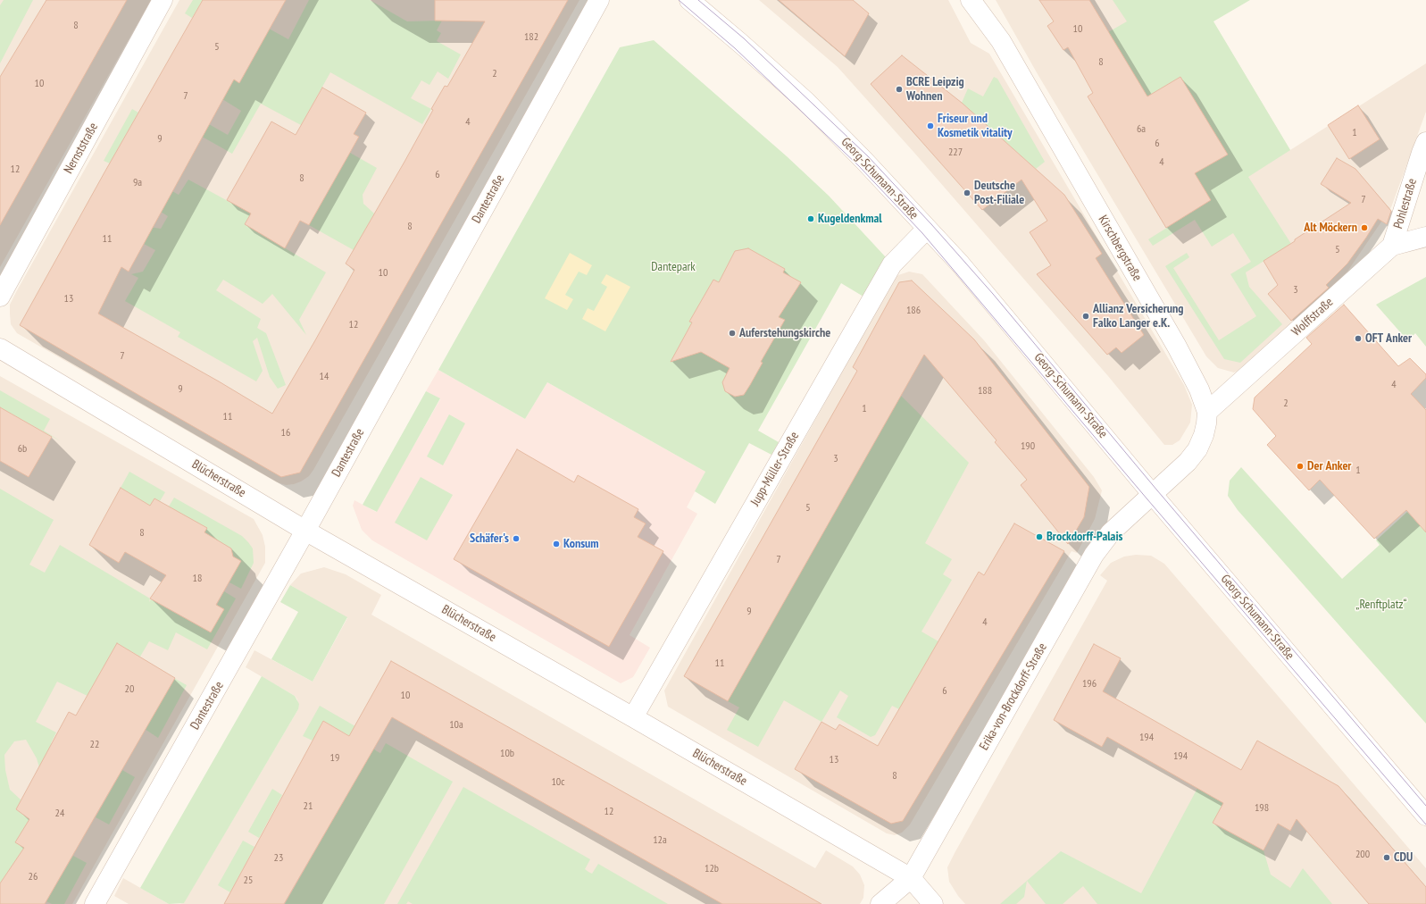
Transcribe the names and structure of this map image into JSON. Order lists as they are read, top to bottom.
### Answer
{
  "streets": {
    "street": [
      "Nernststraße",
      "Georg-Schumann-Straße",
      "Dantestraße",
      "Pohlestraße",
      "Kirschbergstraße",
      "Wolffstraße",
      "Jupp-Müller-Straße",
      "Blücherstraße",
      "Erika-von-Brockdorff-Straße"
    ]
  },
  "crossings": [
    ["Georg-Schumann-Straße", "Kirschbergstraße"],
    ["Georg-Schumann-Straße", "Jupp-Müller-Straße"],
    ["Georg-Schumann-Straße", "Erika-von-Brockdorff-Straße"],
    ["Dantestraße", "Blücherstraße"],
    ["Pohlestraße", "Wolffstraße"],
    ["Kirschbergstraße", "Wolffstraße"],
    ["Kirschbergstraße", "Erika-von-Brockdorff-Straße"],
    ["Jupp-Müller-Straße", "Blücherstraße"],
    ["Blücherstraße", "Erika-von-Brockdorff-Straße"]
  ],
  "parks": ["Dantepark", "„Renftplatz“"],
  "places": [
    "BCRE Leipzig Wohnen",
    "Friseur und Kosmetik vitality",
    "Deutsche Post-Filiale",
    "Kugeldenkmal",
    "Alt Möckern",
    "Allianz Versicherung Falko Langer e.K.",
    "Auferstehungskirche",
    "OFT Anker",
    "Der Anker",
    "Brockdorff-Palais",
    "Schäfer's",
    "Konsum",
    "CDU"
  ],
  "house_numbers": [
    "8",
    "10",
    "182",
    "5",
    "8",
    "2",
    "10",
    "7",
    "4",
    "6a",
    "1",
    "9",
    "6",
    "227",
    "4",
    "12",
    "6",
    "8",
    "9a",
    "7",
    "8",
    "11",
    "5",
    "10",
    "3",
    "13",
    "186",
    "12",
    "7",
    "14",
    "4",
    "9",
    "188",
    "2",
    "1",
    "11",
    "16",
    "190",
    "6b",
    "3",
    "1",
    "5",
    "8",
    "7",
    "18",
    "9",
    "4",
    "11",
    "196",
    "20",
    "6",
    "10",
    "10a",
    "194",
    "22",
    "10b",
    "194",
    "19",
    "13",
    "8",
    "10c",
    "21",
    "198",
    "12",
    "24",
    "12a",
    "200",
    "23",
    "12b",
    "26",
    "25"
  ]
}
